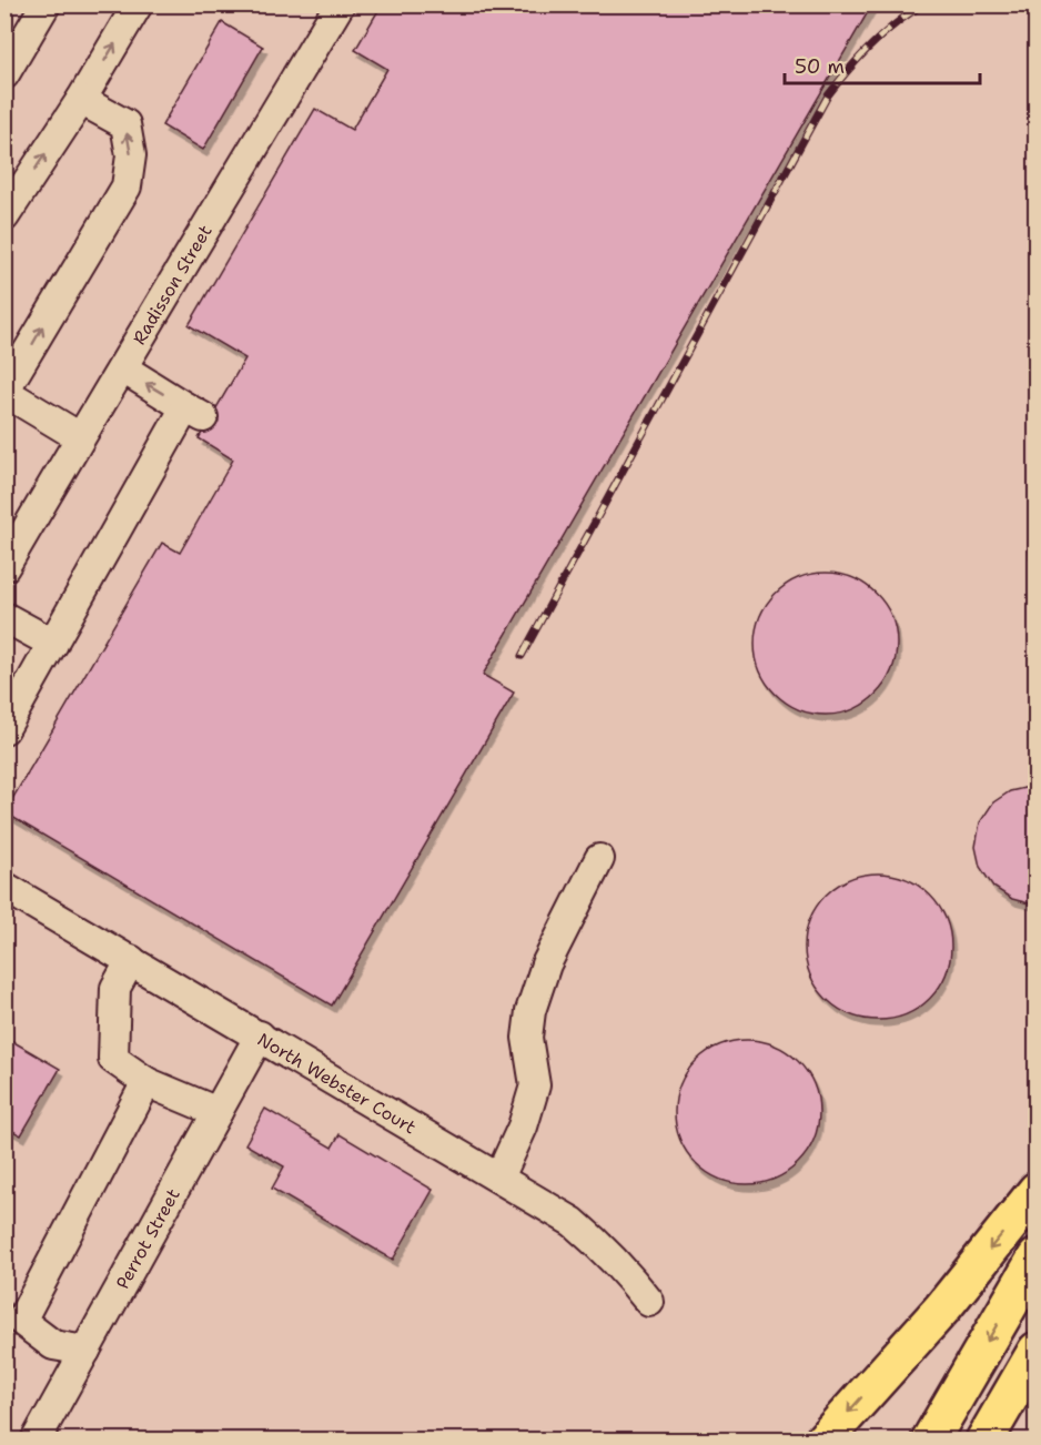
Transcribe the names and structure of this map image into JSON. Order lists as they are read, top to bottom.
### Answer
{
  "streets": {
    "street": ["Radisson Street", "North Webster Court", "Perrot Street"]
  },
  "crossings": [
    ["North Webster Court", "Perrot Street"]
  ],
  "scale_bar": "50 m"
}
